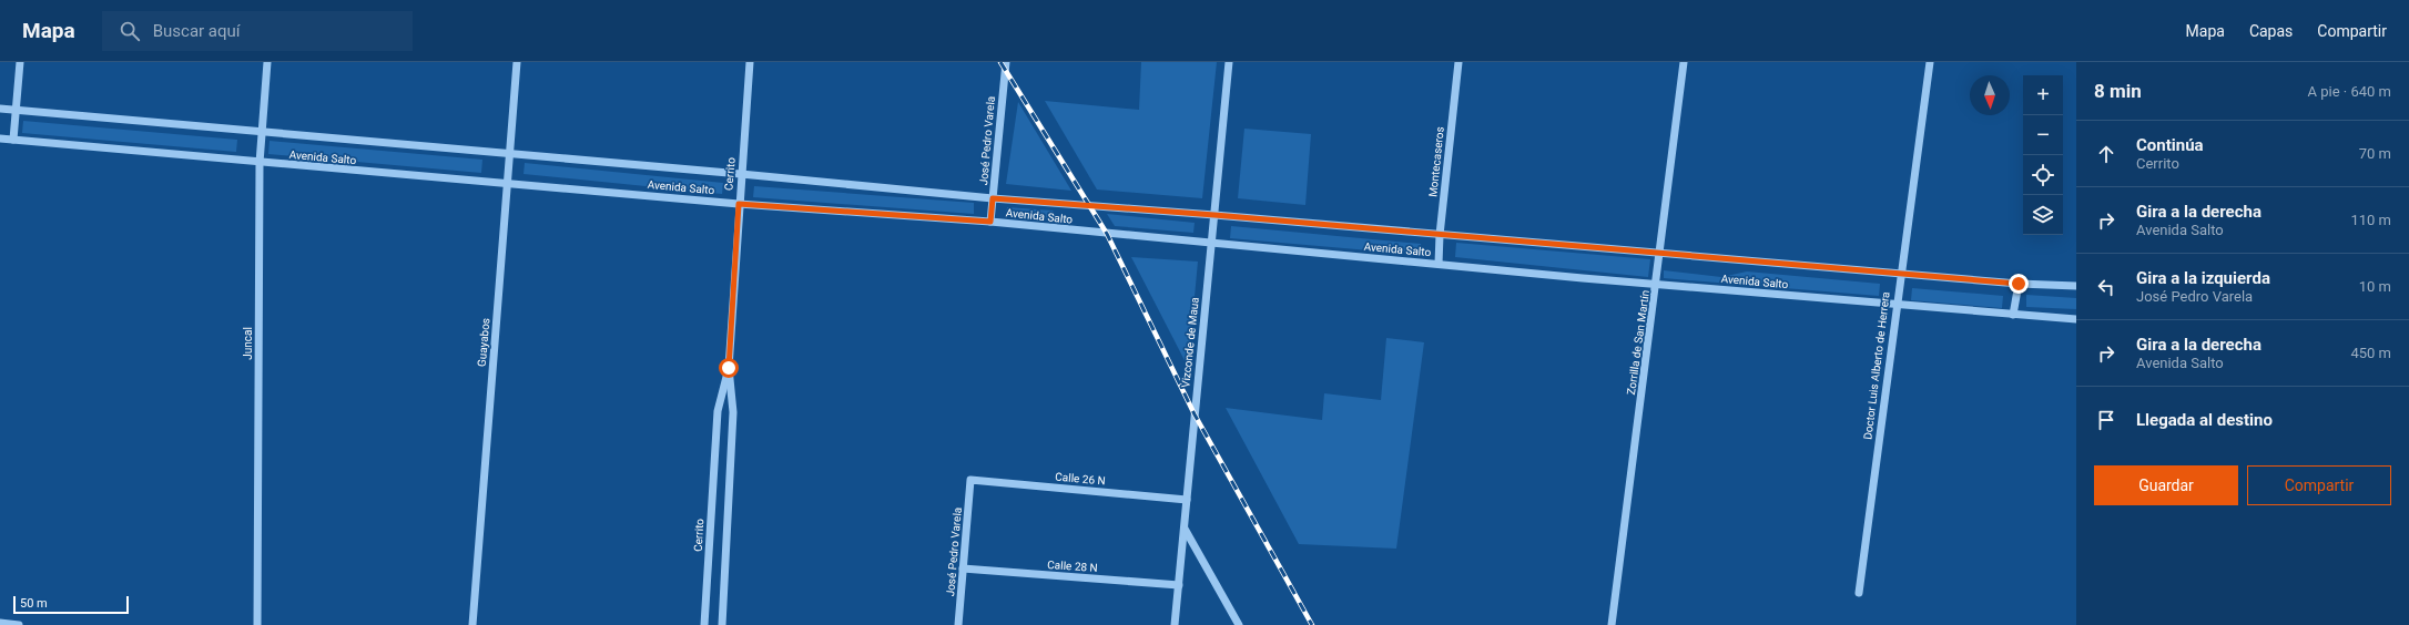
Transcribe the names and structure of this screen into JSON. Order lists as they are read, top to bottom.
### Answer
{
  "streets": {
    "street": [
      "José Pedro Varela",
      "Avenida Salto",
      "Montecaseros",
      "Cerrito",
      "Guayabos",
      "Vizconde de Maua",
      "Zorrilla de San Martín",
      "Juncal",
      "Doctor Luis Alberto de Herrera",
      "Calle 26 N",
      "Calle 28 N"
    ]
  },
  "crossings": [
    ["José Pedro Varela", "Avenida Salto"],
    ["José Pedro Varela", "Calle 26 N"],
    ["José Pedro Varela", "Calle 28 N"],
    ["Avenida Salto", "Montecaseros"],
    ["Avenida Salto", "Cerrito"],
    ["Avenida Salto", "Guayabos"],
    ["Avenida Salto", "Vizconde de Maua"],
    ["Avenida Salto", "Zorrilla de San Martín"],
    ["Avenida Salto", "Juncal"],
    ["Avenida Salto", "Doctor Luis Alberto de Herrera"],
    ["Vizconde de Maua", "Calle 26 N"],
    ["Vizconde de Maua", "Calle 28 N"]
  ],
  "scale_bar": "50 m",
  "north": "bottom",
  "page": {
    "header": "Mapa",
    "search": "Buscar aquí",
    "nav": ["Mapa", "Capas", "Compartir"],
    "heading": ["8 min", "A pie · 640 m"],
    "map_buttons": ["+", "−"],
    "list": [
      ["Continúa", "Cerrito", "70 m"],
      ["Gira a la derecha", "Avenida Salto", "110 m"],
      ["Gira a la izquierda", "José Pedro Varela", "10 m"],
      ["Gira a la derecha", "Avenida Salto", "450 m"],
      "Llegada al destino"
    ],
    "buttons": ["Guardar", "Compartir"],
    "scale": "50 m"
  }
}
